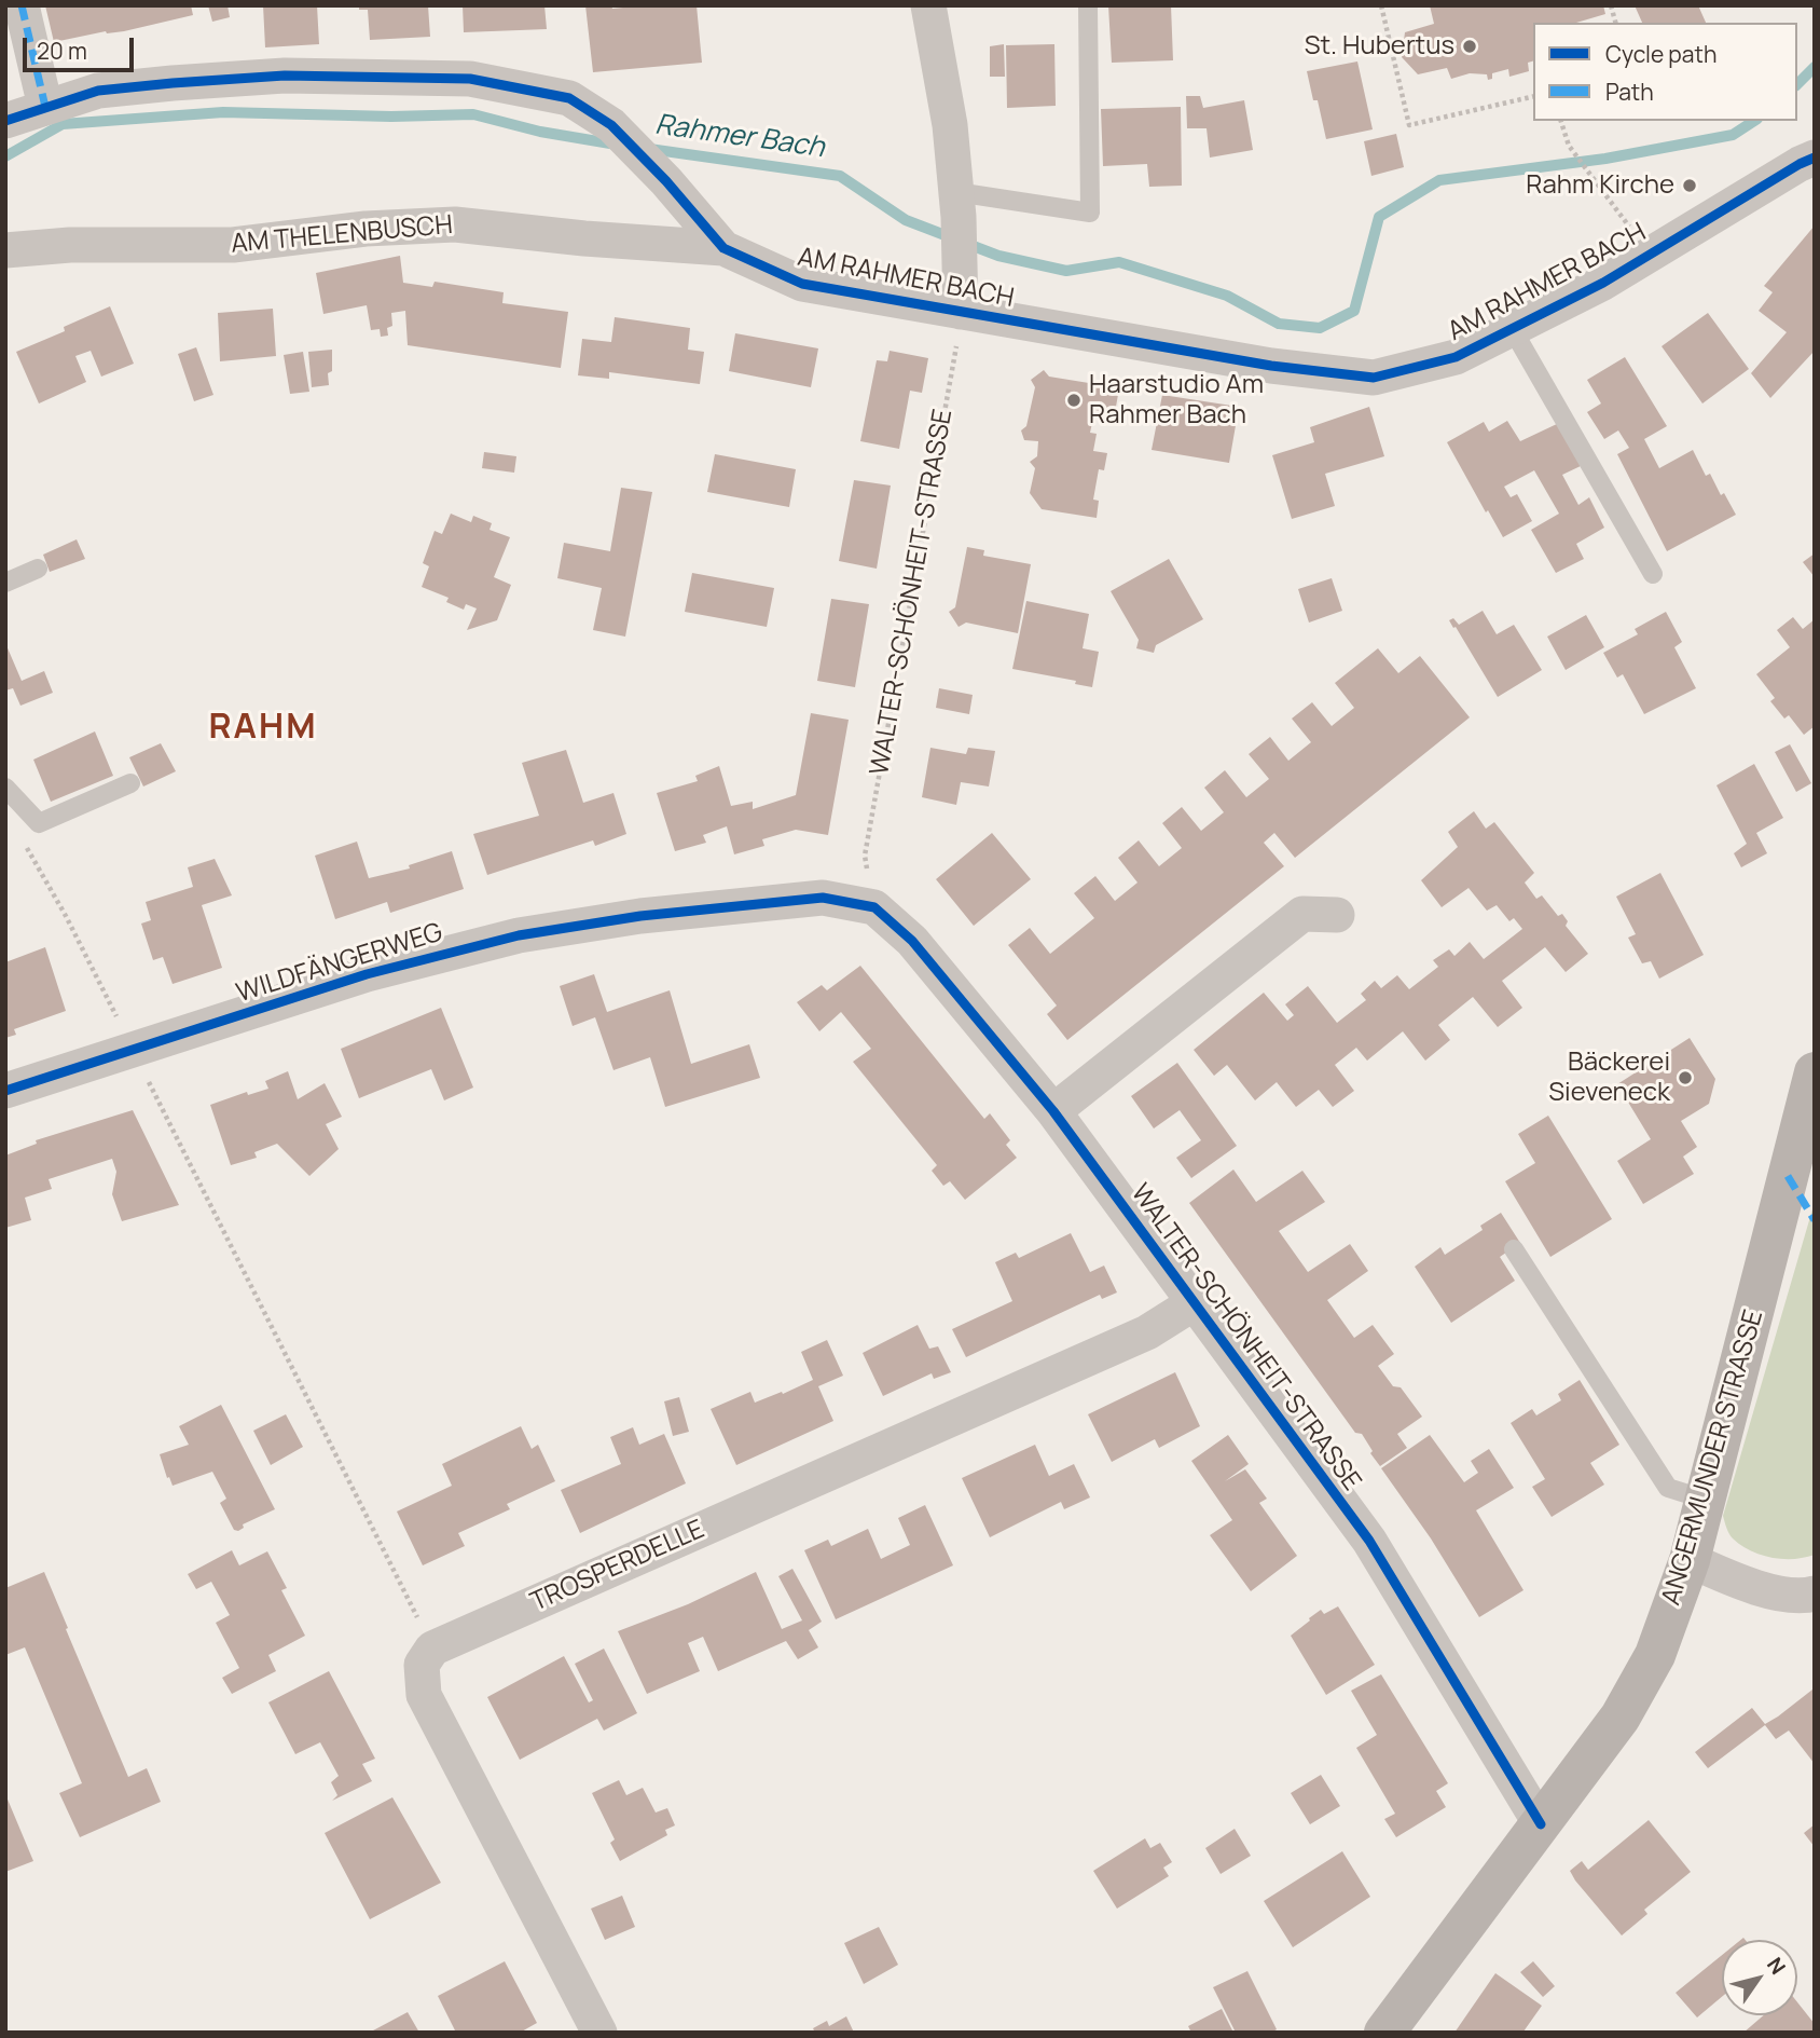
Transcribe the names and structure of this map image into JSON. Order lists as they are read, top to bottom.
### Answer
{
  "streets": {
    "main road": ["ANGERMUNDER STRASSE"],
    "street": [
      "AM THELENBUSCH",
      "AM RAHMER BACH",
      "WALTER-SCHÖNHEIT-STRASSE",
      "WILDFÄNGERWEG",
      "TROSPERDELLE"
    ]
  },
  "crossings": [
    ["AM THELENBUSCH", "AM RAHMER BACH"],
    ["AM RAHMER BACH", "WALTER-SCHÖNHEIT-STRASSE"],
    ["WALTER-SCHÖNHEIT-STRASSE", "WILDFÄNGERWEG"],
    ["WALTER-SCHÖNHEIT-STRASSE", "ANGERMUNDER STRASSE"],
    ["WALTER-SCHÖNHEIT-STRASSE", "TROSPERDELLE"]
  ],
  "districts": ["RAHM"],
  "water": ["Rahmer Bach"],
  "places": [
    "St. Hubertus",
    "Rahm Kirche",
    "Haarstudio Am Rahmer Bach",
    "Bäckerei Sieveneck"
  ],
  "legend": ["Cycle path", "Path"],
  "scale_bar": "20 m",
  "north": "top right"
}
